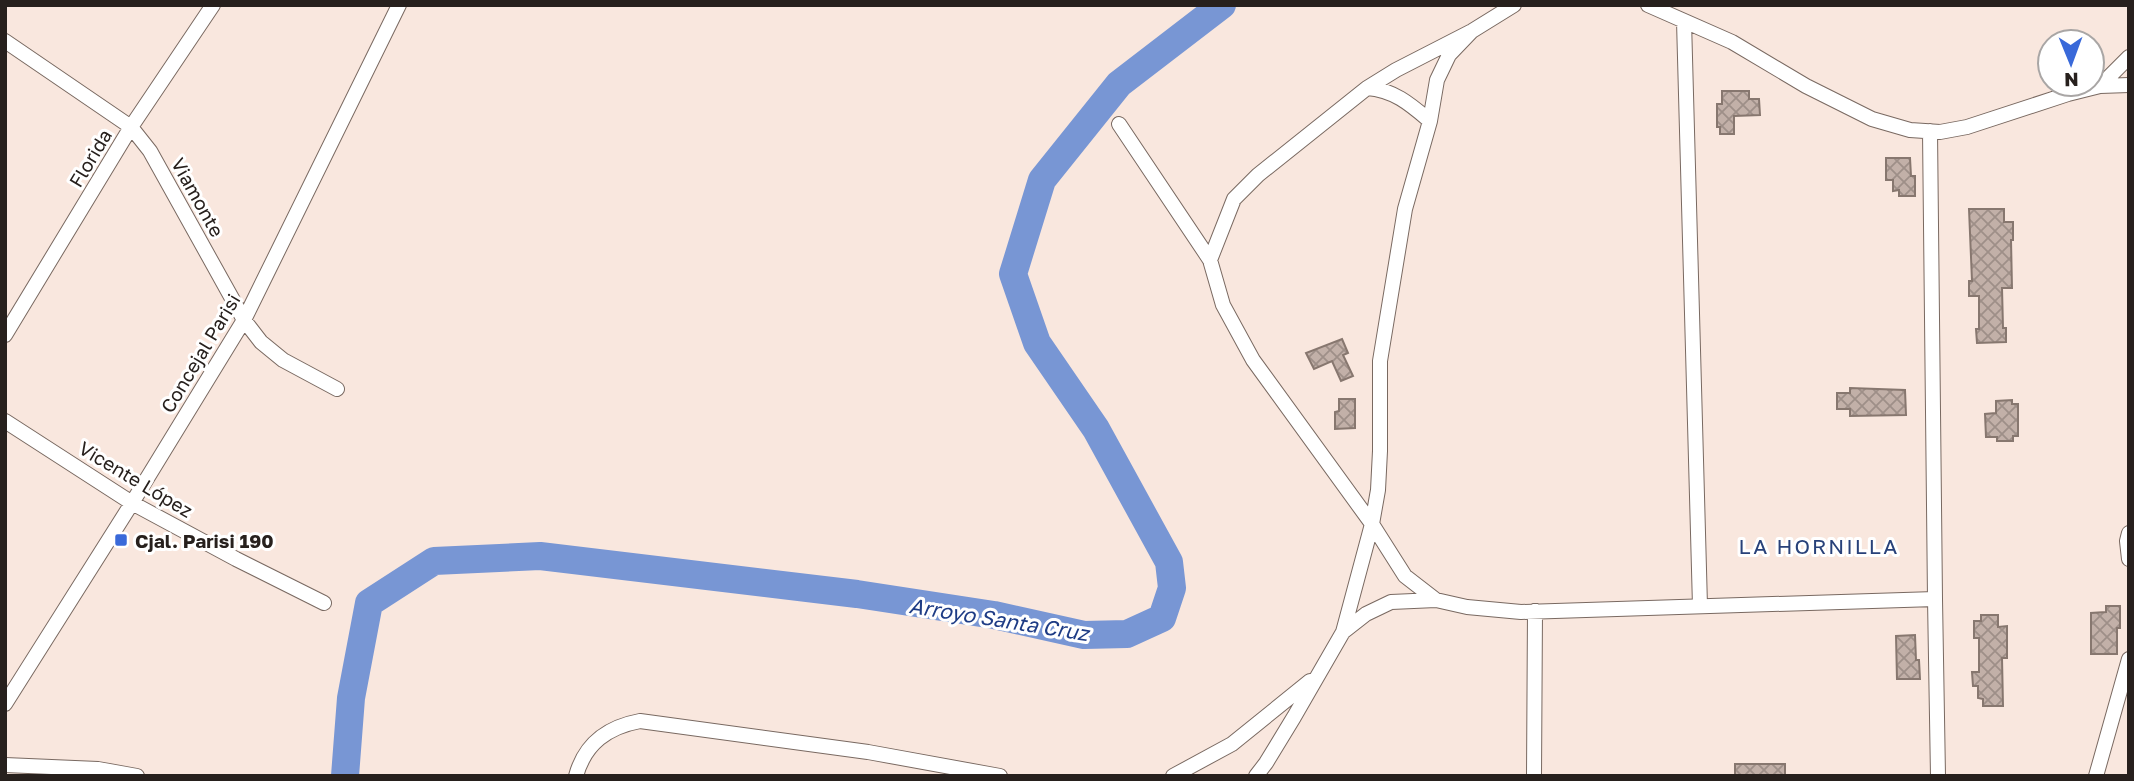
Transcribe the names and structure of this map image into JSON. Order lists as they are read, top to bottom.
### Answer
{
  "streets": {
    "street": [
      "Florida",
      "Viamonte",
      "Concejal Parisi",
      "Vicente López"
    ]
  },
  "crossings": [
    ["Florida", "Viamonte"],
    ["Viamonte", "Concejal Parisi"],
    ["Concejal Parisi", "Vicente López"]
  ],
  "districts": ["LA HORNILLA"],
  "water": ["Arroyo Santa Cruz"],
  "places": {
    "transit": ["Cjal. Parisi 190"]
  },
  "north": "bottom"
}
